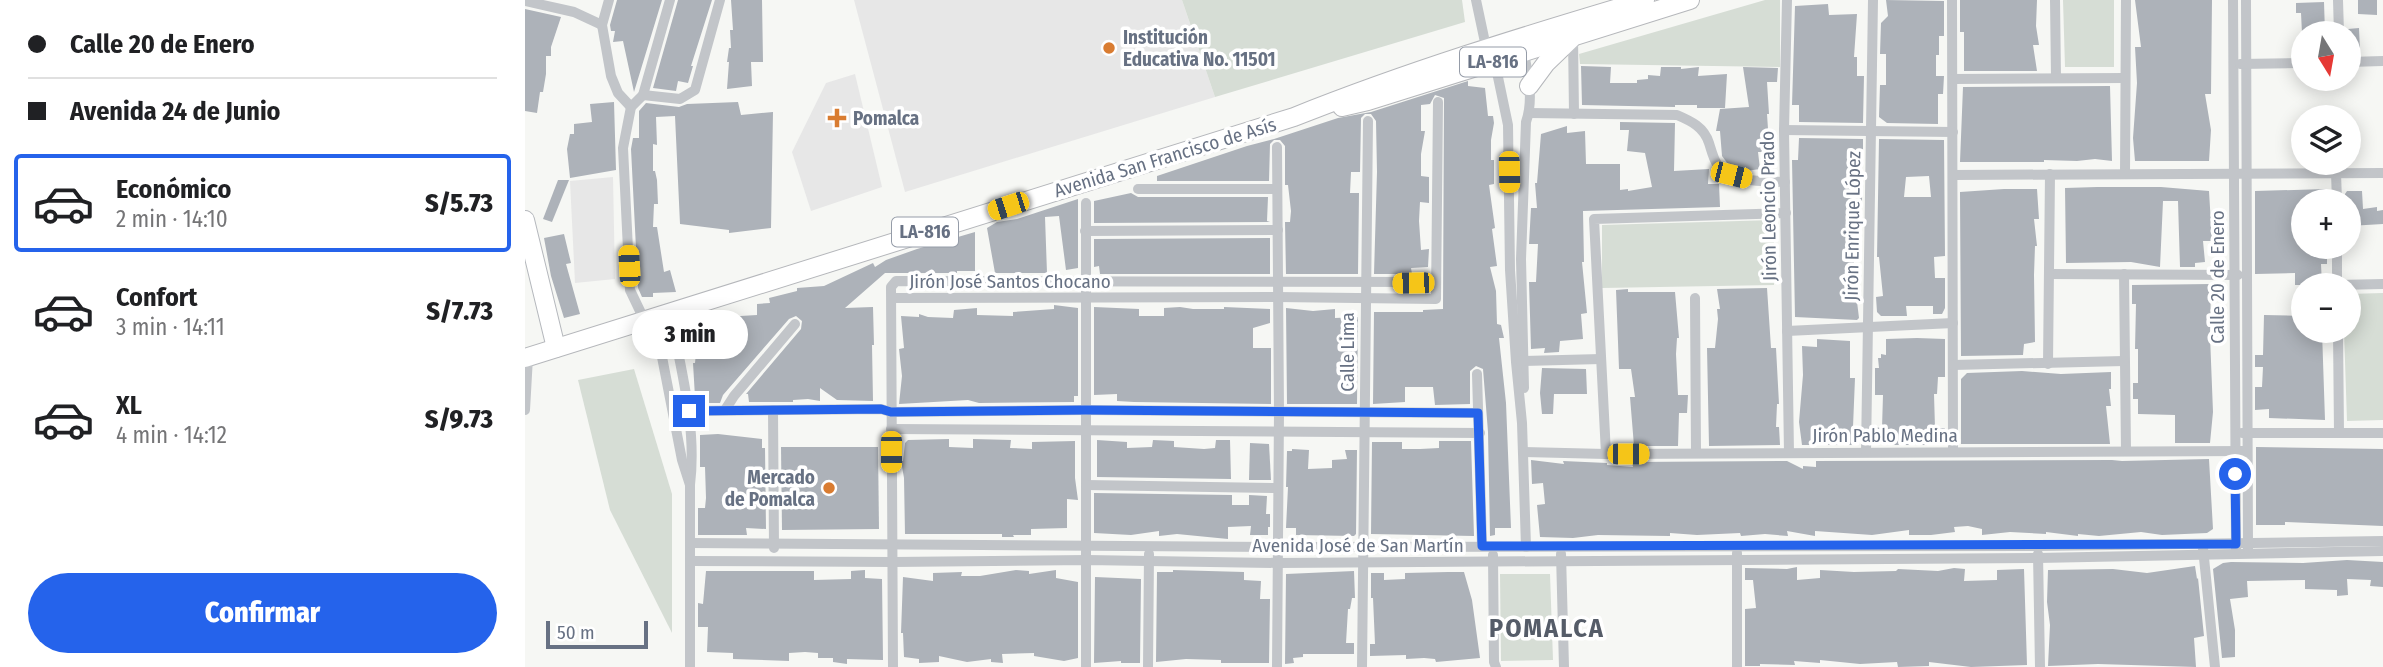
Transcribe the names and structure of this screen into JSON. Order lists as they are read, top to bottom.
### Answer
{
  "streets": {
    "main road": ["LA-816", "Avenida San Francisco de Asís"],
    "street": [
      "Jirón Leoncio Prado",
      "Jirón Enrique López",
      "Calle 20 de Enero",
      "Jirón José Santos Chocano",
      "Calle Lima",
      "Jirón Pablo Medina",
      "Avenida José de San Martín"
    ]
  },
  "crossings": [
    ["Jirón Leoncio Prado", "Jirón Pablo Medina"],
    ["Jirón Enrique López", "Jirón Pablo Medina"],
    ["Calle 20 de Enero", "Jirón Pablo Medina"],
    ["Calle 20 de Enero", "Avenida José de San Martín"],
    ["Jirón José Santos Chocano", "Calle Lima"],
    ["Calle Lima", "Avenida José de San Martín"]
  ],
  "districts": ["POMALCA"],
  "places": {
    "other": ["Institución Educativa No. 11501", "Mercado de Pomalca"],
    "health": ["Pomalca"]
  },
  "scale_bar": "50 m",
  "north": "bottom",
  "page": {
    "banner": ["Calle 20 de Enero", "Avenida 24 de Junio"],
    "map_buttons": ["+", "−"],
    "list": [
      {
        "name": "Económico",
        "note": "2 min · 14:10",
        "value": "S/5.73"
      },
      {
        "name": "Confort",
        "note": "3 min · 14:11",
        "value": "S/7.73"
      },
      {
        "name": "XL",
        "note": "4 min · 14:12",
        "value": "S/9.73"
      }
    ],
    "bubble": "3 min",
    "buttons": "Confirmar",
    "scale": "50 m"
  }
}
